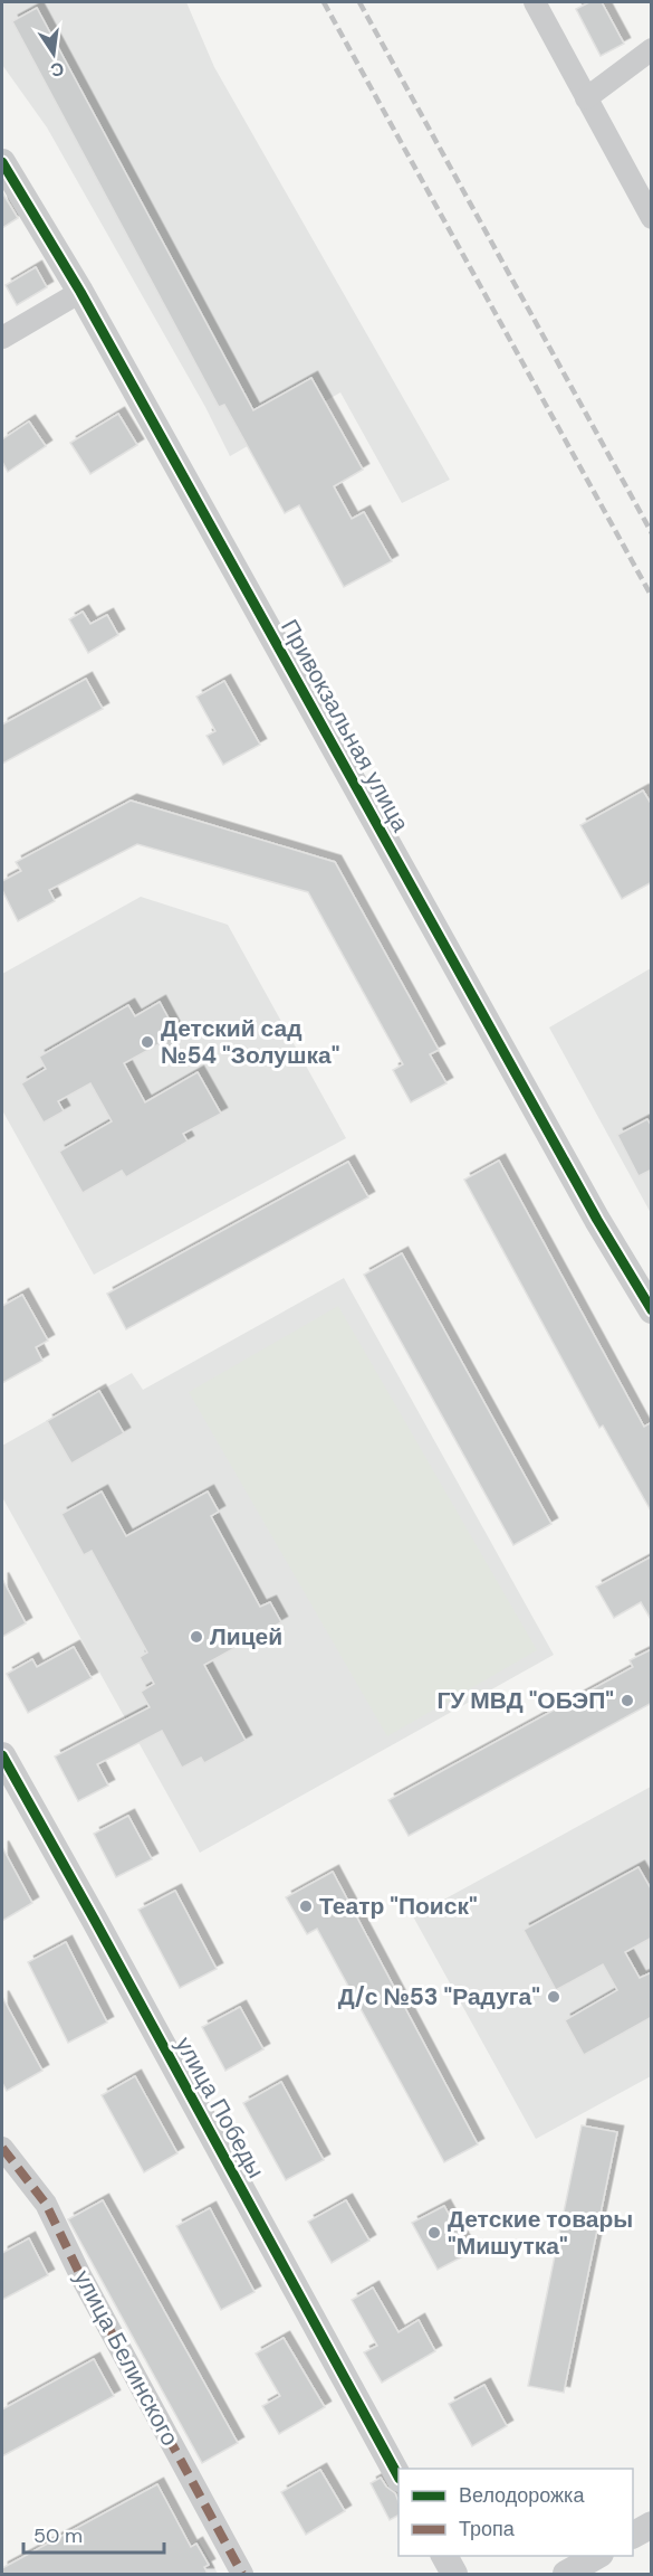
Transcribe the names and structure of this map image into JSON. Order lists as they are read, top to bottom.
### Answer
{
  "streets": {
    "street": ["Привокзальная улица", "улица Победы", "улица Белинского"]
  },
  "places": [
    "Детский сад №54 \"Золушка\"",
    "Лицей",
    "ГУ МВД \"ОБЭП\"",
    "Театр \"Поиск\"",
    "Д/с №53 \"Радуга\"",
    "Детские товары \"Мишутка\""
  ],
  "legend": ["Велодорожка", "Тропа"],
  "scale_bar": "50 m",
  "north": "bottom"
}
